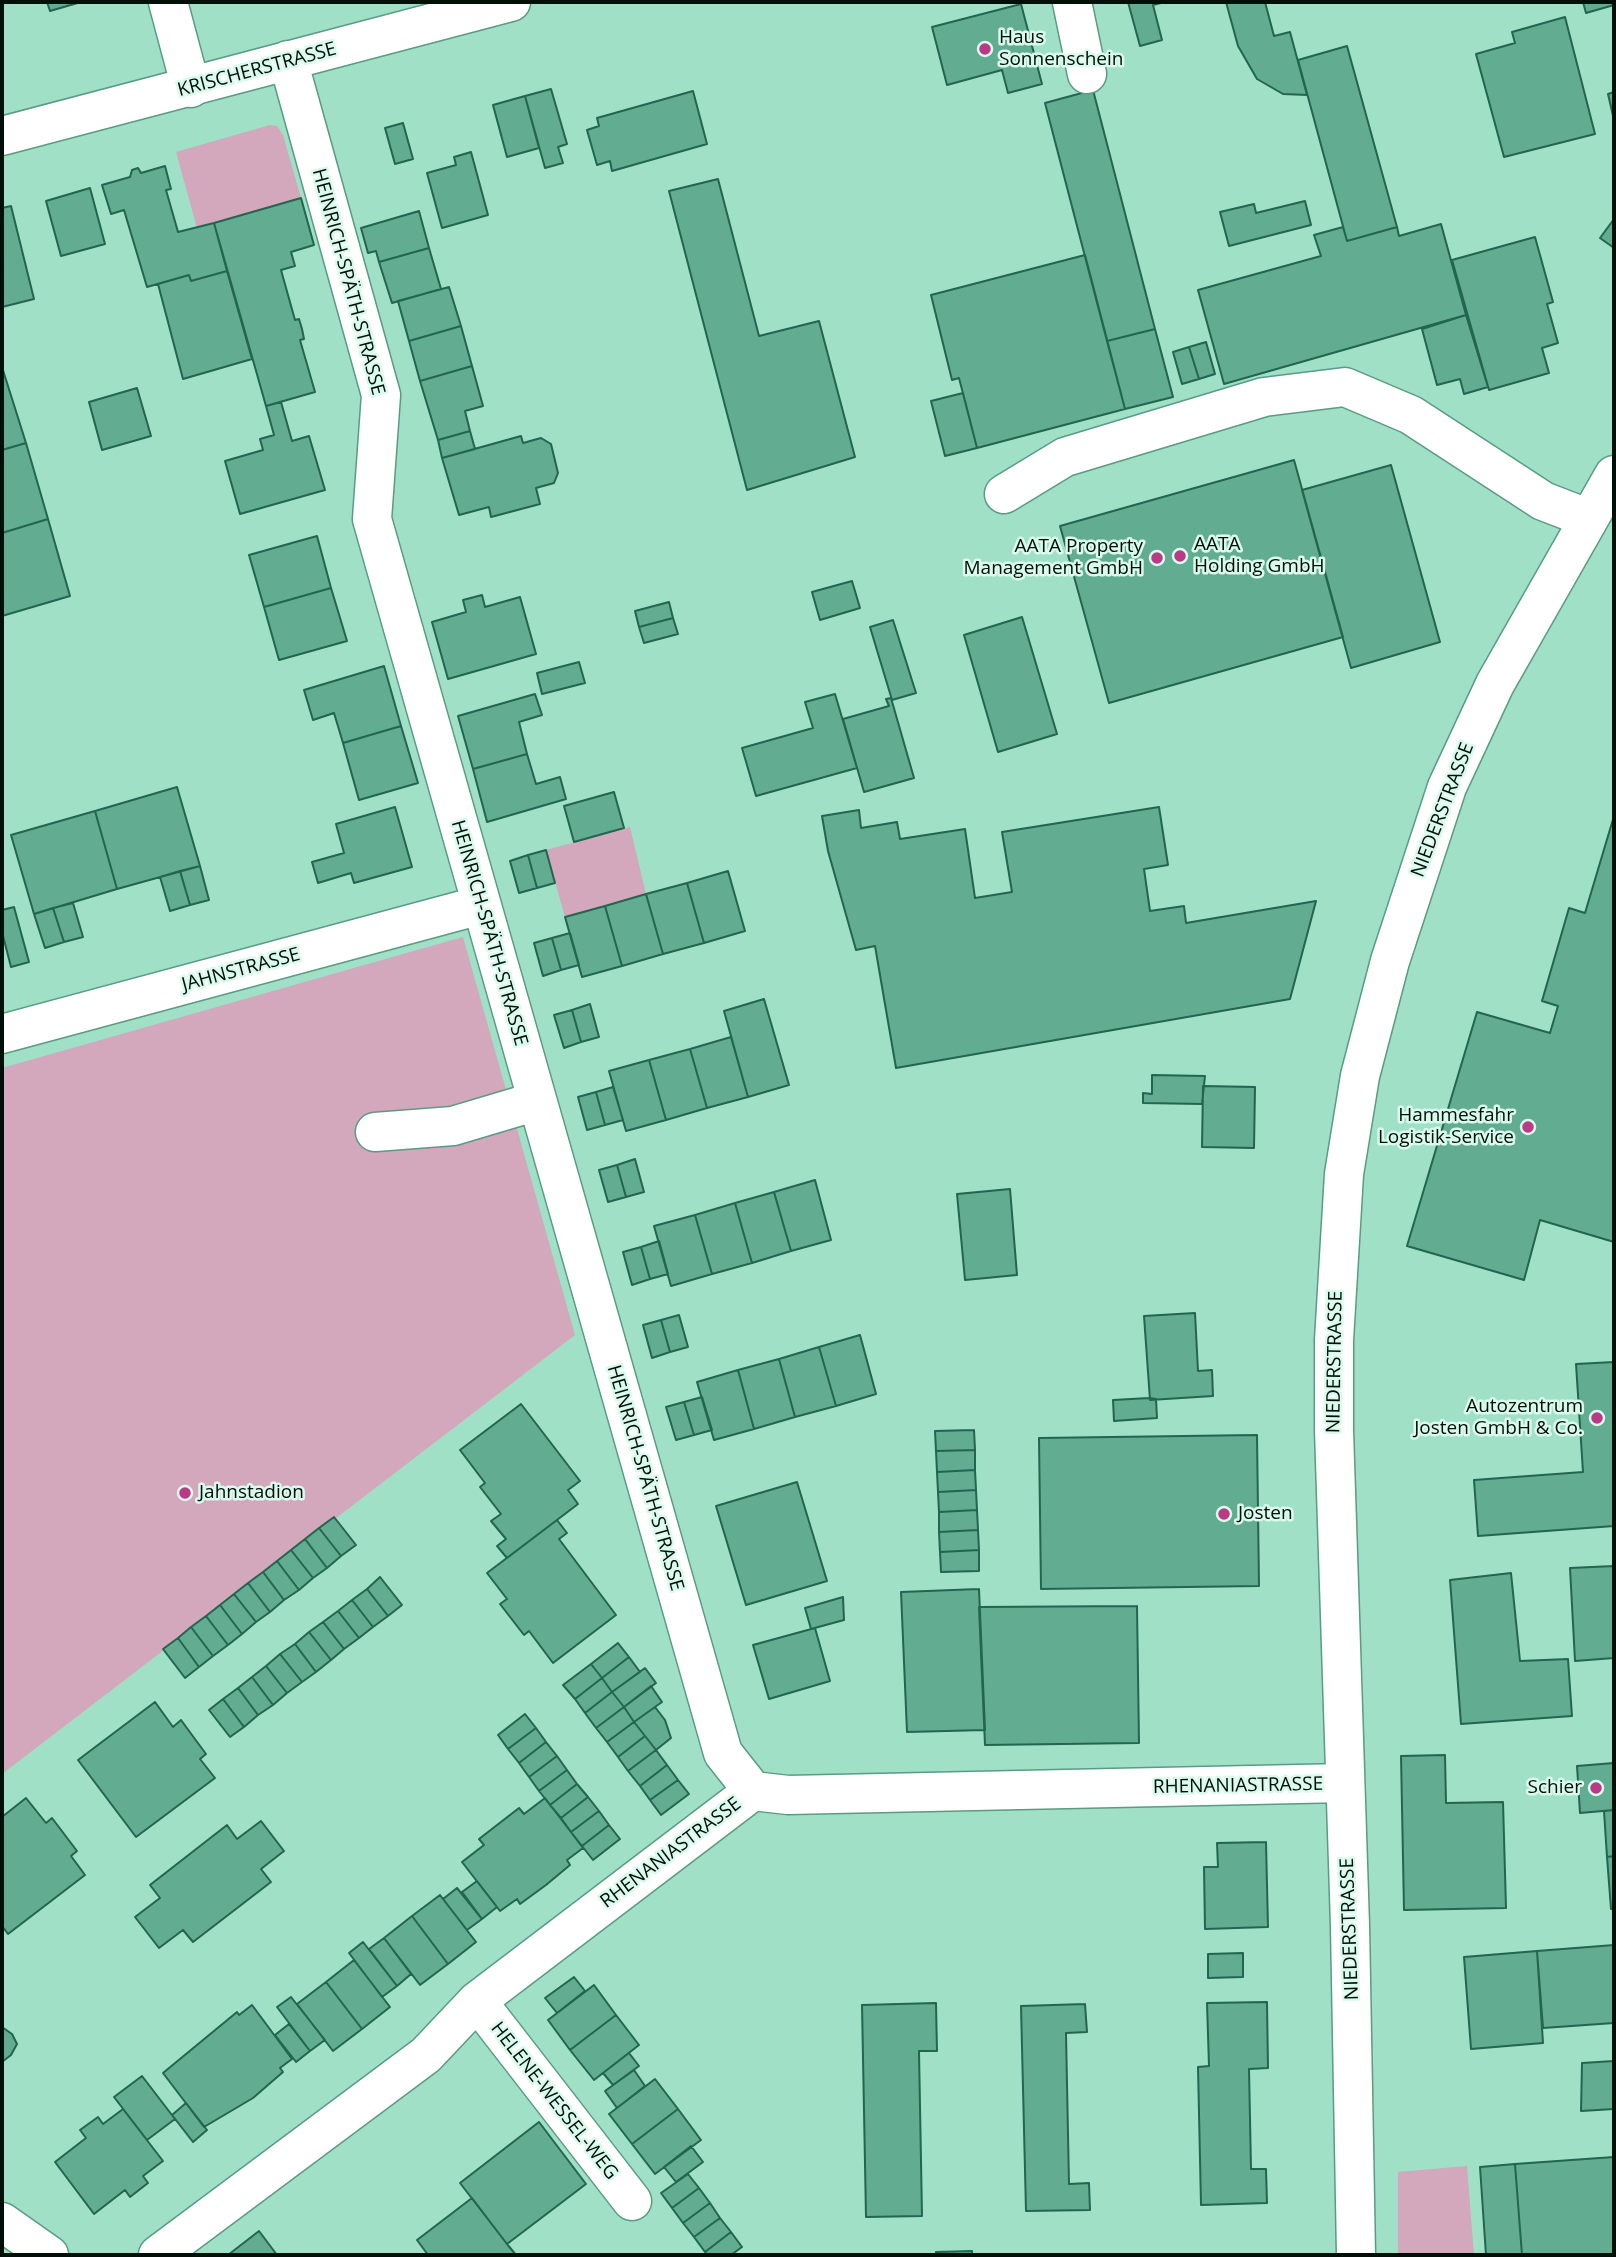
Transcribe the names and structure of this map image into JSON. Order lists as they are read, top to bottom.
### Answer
{
  "streets": {
    "street": [
      "KRISCHERSTRASSE",
      "HEINRICH-SPÄTH-STRASSE",
      "NIEDERSTRASSE",
      "JAHNSTRASSE",
      "RHENANIASTRASSE",
      "HELENE-WESSEL-WEG"
    ]
  },
  "crossings": [
    ["KRISCHERSTRASSE", "HEINRICH-SPÄTH-STRASSE"],
    ["HEINRICH-SPÄTH-STRASSE", "JAHNSTRASSE"],
    ["HEINRICH-SPÄTH-STRASSE", "RHENANIASTRASSE"],
    ["NIEDERSTRASSE", "RHENANIASTRASSE"],
    ["RHENANIASTRASSE", "HELENE-WESSEL-WEG"]
  ],
  "places": [
    "Haus Sonnenschein",
    "AATA Holding GmbH",
    "AATA Property Management GmbH",
    "Hammesfahr Logistik-Service",
    "Autozentrum Josten GmbH & Co.",
    "Jahnstadion",
    "Josten",
    "Schier"
  ]
}
